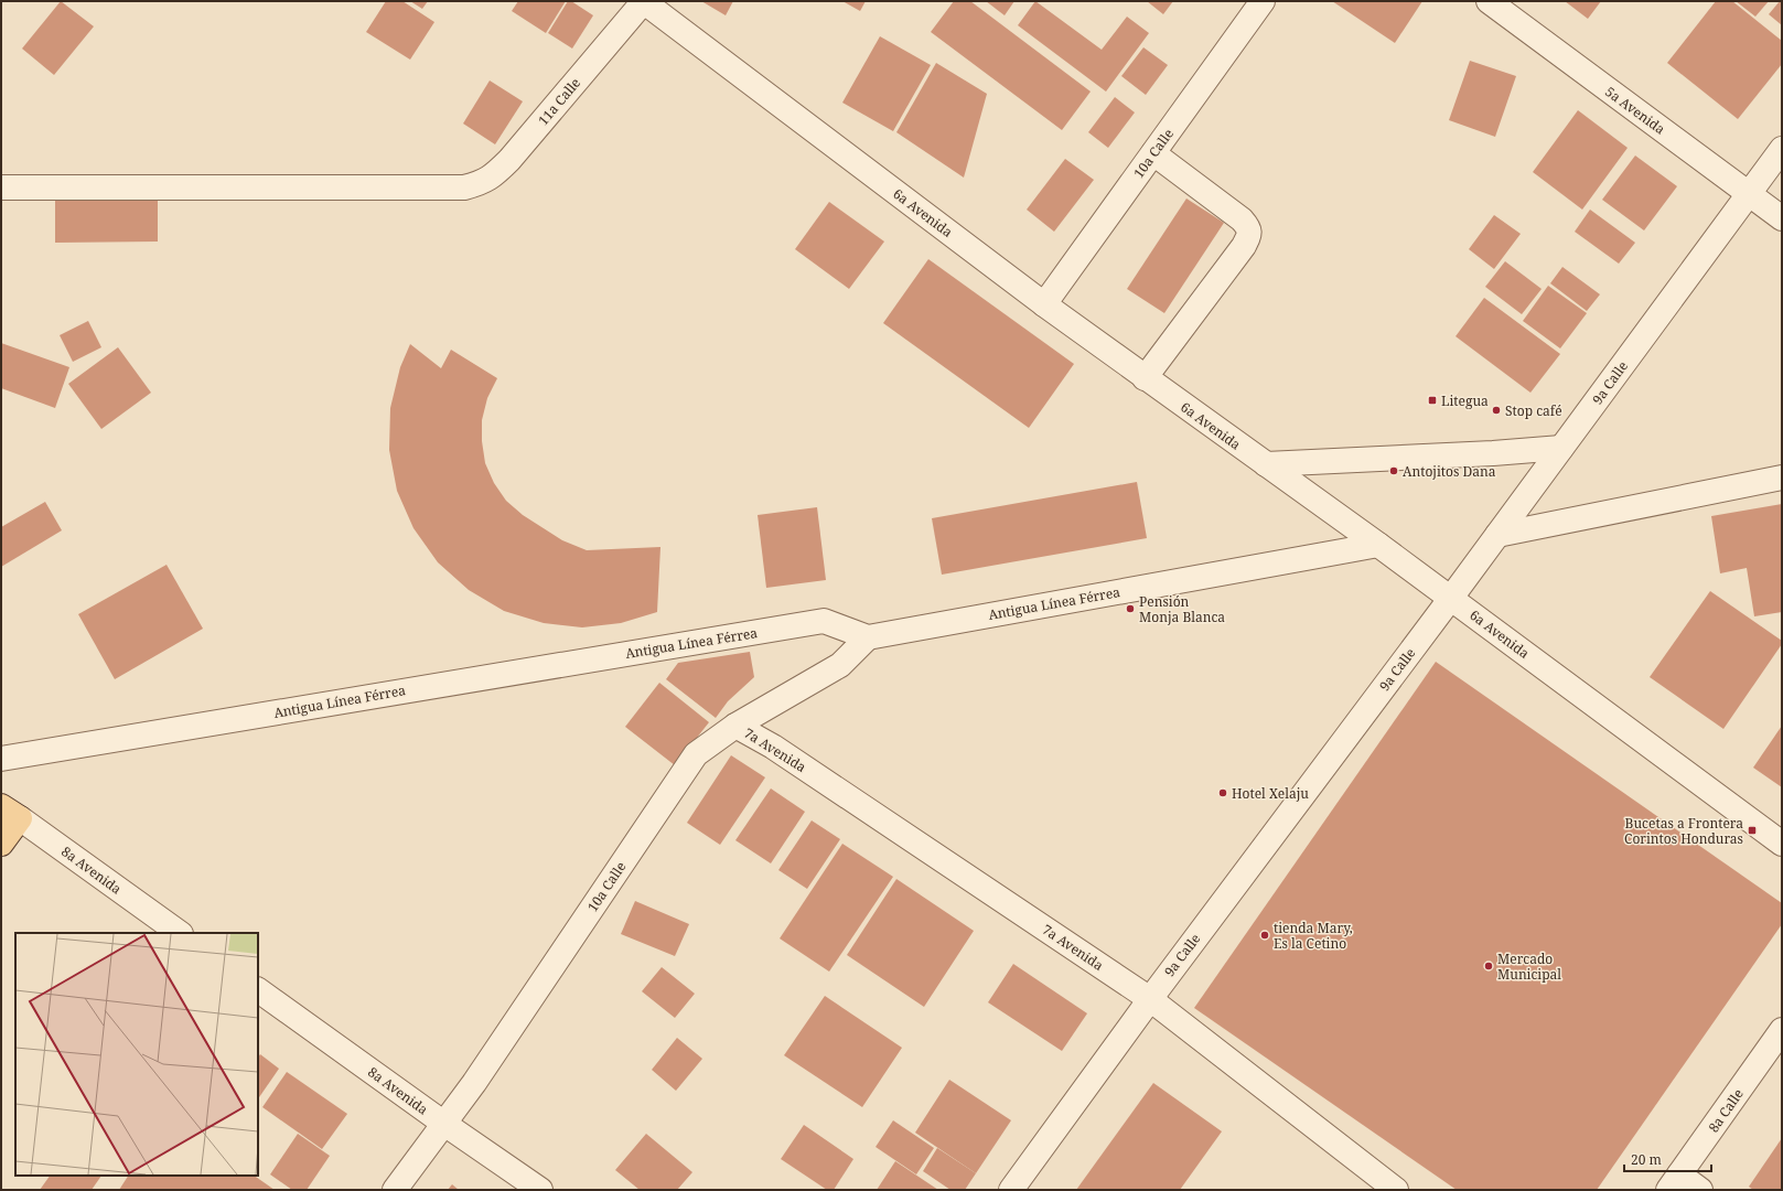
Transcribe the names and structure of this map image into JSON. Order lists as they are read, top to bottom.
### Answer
{
  "streets": {
    "street": [
      "11a Calle",
      "5a Avenida",
      "10a Calle",
      "6a Avenida",
      "9a Calle",
      "Antigua Línea Férrea",
      "7a Avenida",
      "8a Avenida",
      "8a Calle"
    ]
  },
  "crossings": [
    ["11a Calle", "6a Avenida"],
    ["5a Avenida", "9a Calle"],
    ["10a Calle", "6a Avenida"],
    ["10a Calle", "Antigua Línea Férrea"],
    ["10a Calle", "7a Avenida"],
    ["10a Calle", "8a Avenida"],
    ["6a Avenida", "9a Calle"],
    ["6a Avenida", "Antigua Línea Férrea"],
    ["9a Calle", "7a Avenida"]
  ],
  "places": {
    "transit": ["Litegua", "Bucetas a Frontera Corintos Honduras"],
    "other": [
      "Stop café",
      "Antojitos Dana",
      "Pensión Monja Blanca",
      "Hotel Xelaju",
      "tienda Mary, Es la Cetino",
      "Mercado Municipal"
    ]
  },
  "scale_bar": "20 m"
}
